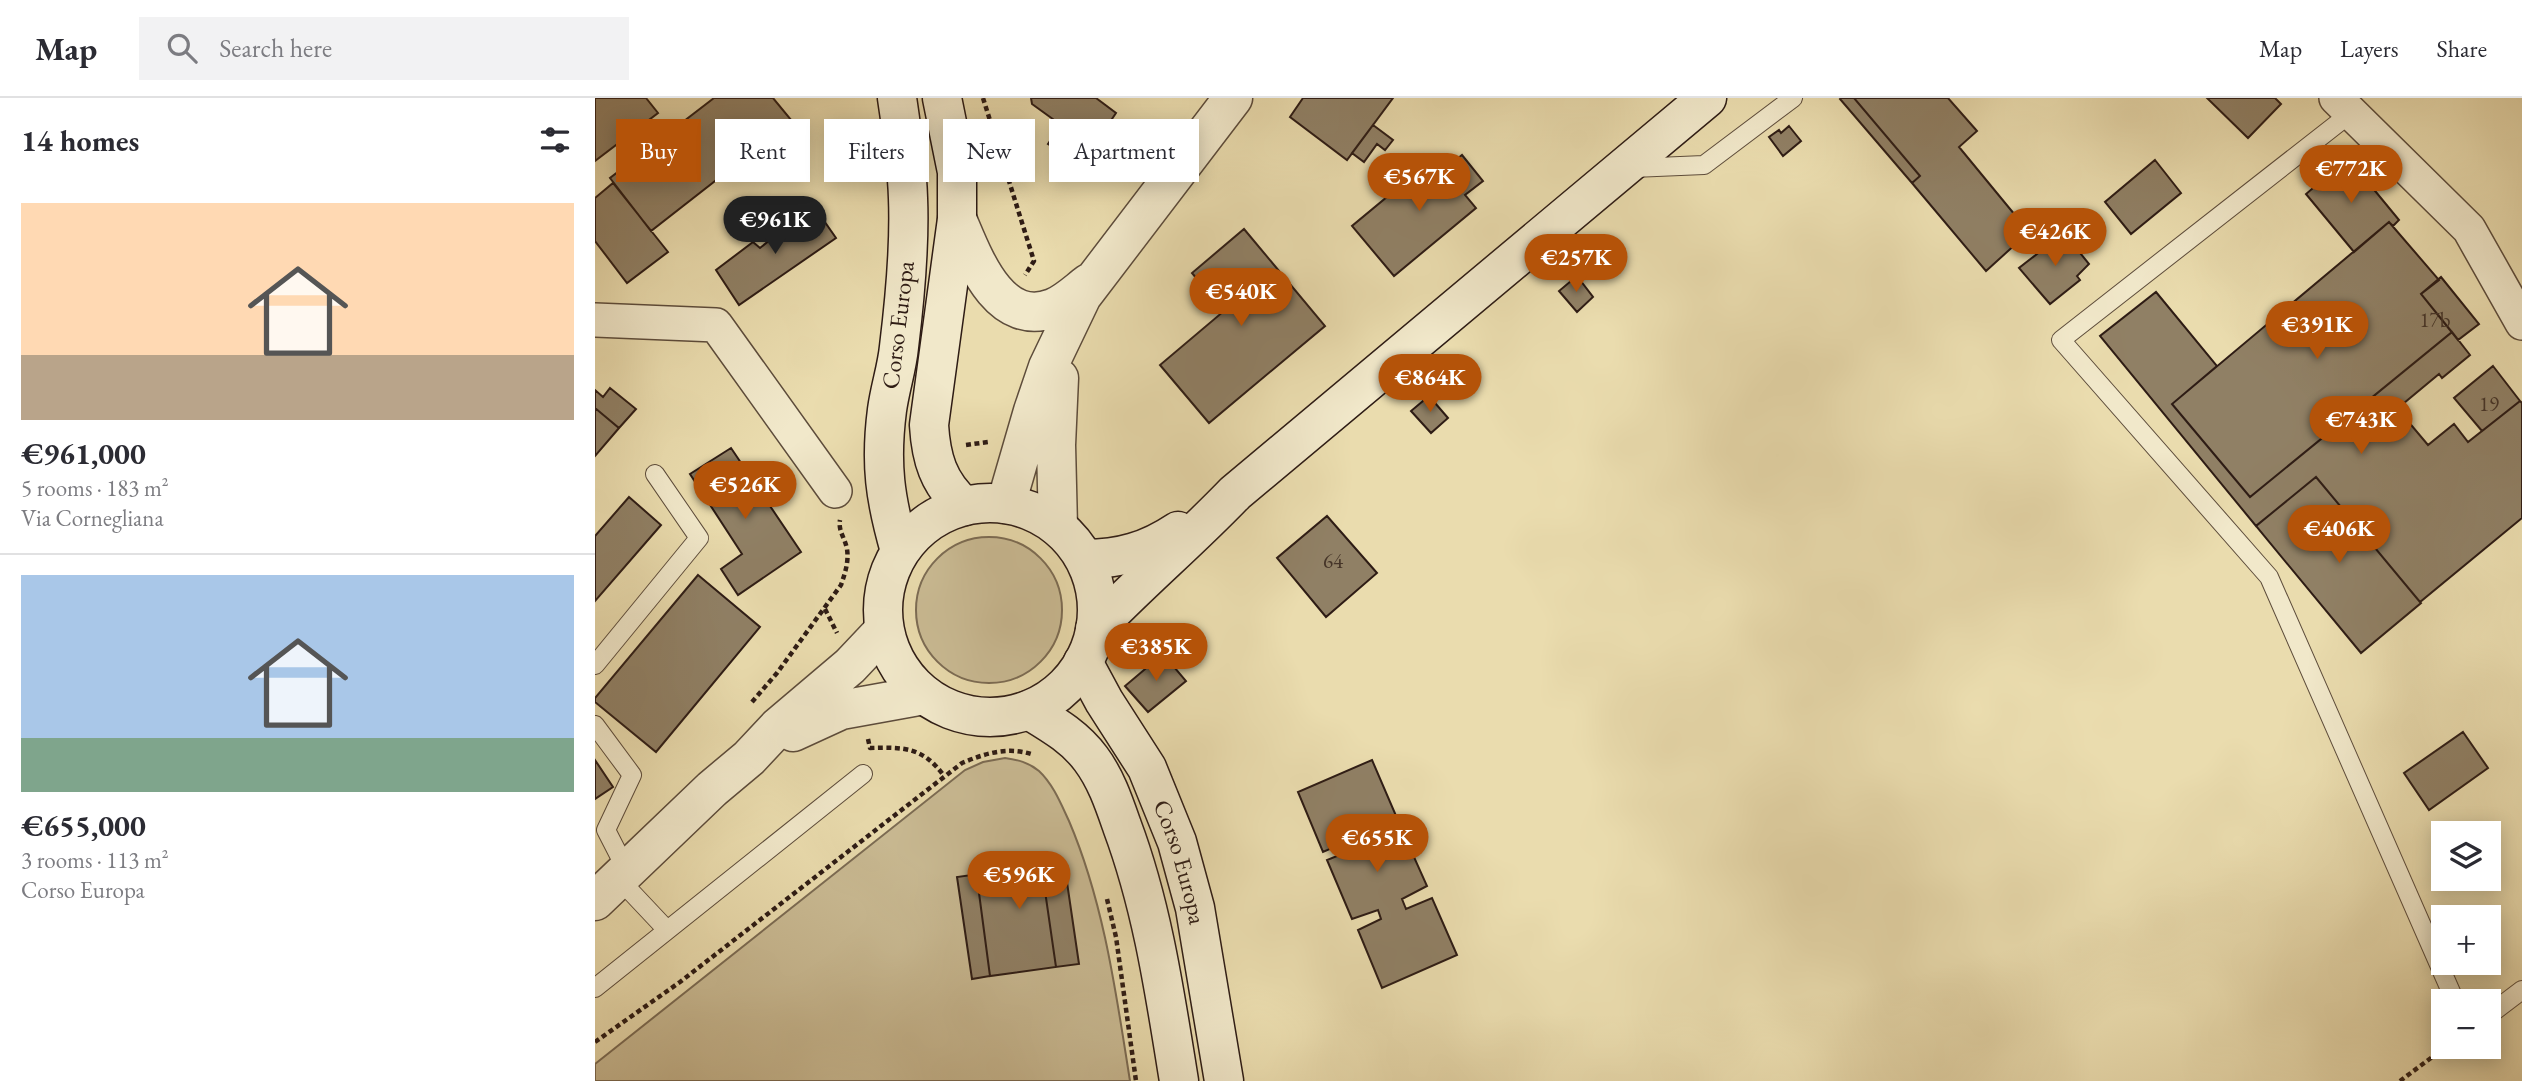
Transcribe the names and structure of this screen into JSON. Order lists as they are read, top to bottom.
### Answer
{
  "streets": {
    "main road": ["Corso Europa"]
  },
  "house_numbers": ["17b", "19", "64"],
  "page": {
    "header": "Map",
    "search": "Search here",
    "nav": ["Map", "Layers", "Share"],
    "heading": "14 homes",
    "chip": [
      "Buy",
      "Rent",
      "Filters",
      "New",
      "Apartment"
    ],
    "price": [
      "€772K",
      "€567K",
      "€961K",
      "€426K",
      "€257K",
      "€540K",
      "€391K",
      "€864K",
      "€743K",
      "€526K",
      "€406K",
      "€385K",
      "€655K",
      "€596K"
    ],
    "list": [
      {
        "name": "€961,000",
        "note": "5 rooms · 183 m² · Via Cornegliana"
      },
      {
        "name": "€655,000",
        "note": "3 rooms · 113 m² · Corso Europa"
      }
    ],
    "map_buttons": ["+", "−"]
  }
}
